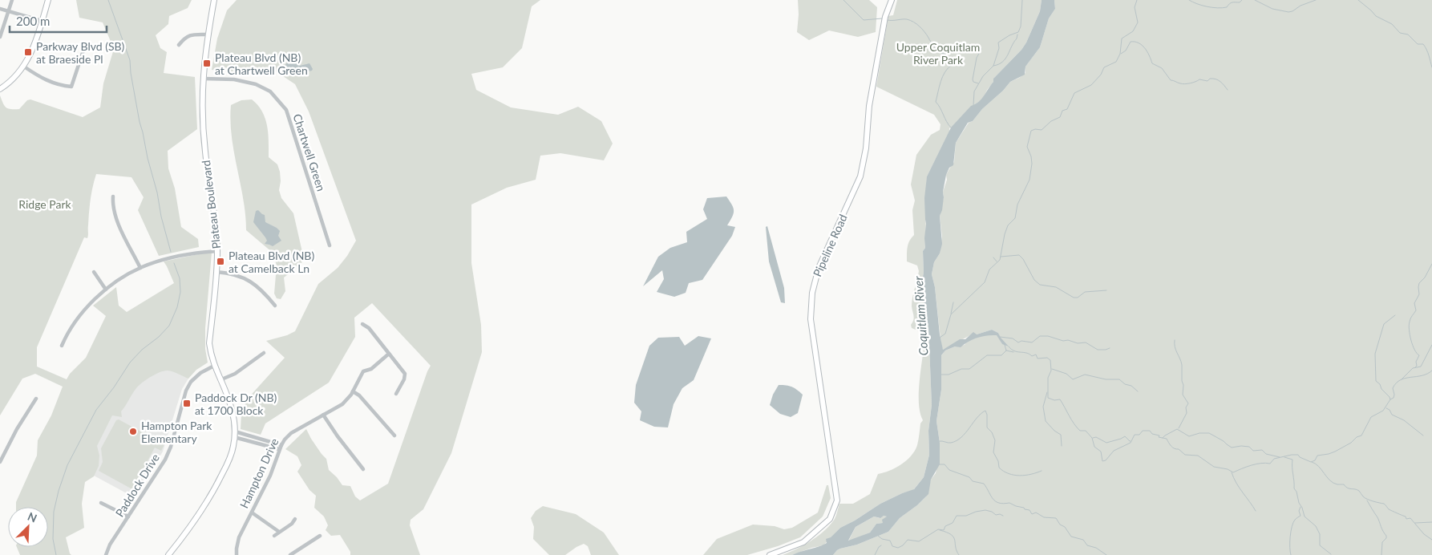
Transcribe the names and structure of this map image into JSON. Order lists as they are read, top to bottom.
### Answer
{
  "streets": {
    "street": [
      "Chartwell Green",
      "Plateau Boulevard",
      "Pipeline Road",
      "Hampton Drive",
      "Paddock Drive"
    ]
  },
  "crossings": [
    ["Chartwell Green", "Plateau Boulevard"],
    ["Plateau Boulevard", "Paddock Drive"]
  ],
  "water": ["Coquitlam River"],
  "parks": ["Upper Coquitlam River Park", "Ridge Park"],
  "places": {
    "transit": [
      "Parkway Blvd (SB) at Braeside Pl",
      "Plateau Blvd (NB) at Chartwell Green",
      "Plateau Blvd (NB) at Camelback Ln",
      "Paddock Dr (NB) at 1700 Block"
    ],
    "other": ["Hampton Park Elementary"]
  },
  "scale_bar": "200 m",
  "north": "top right"
}
